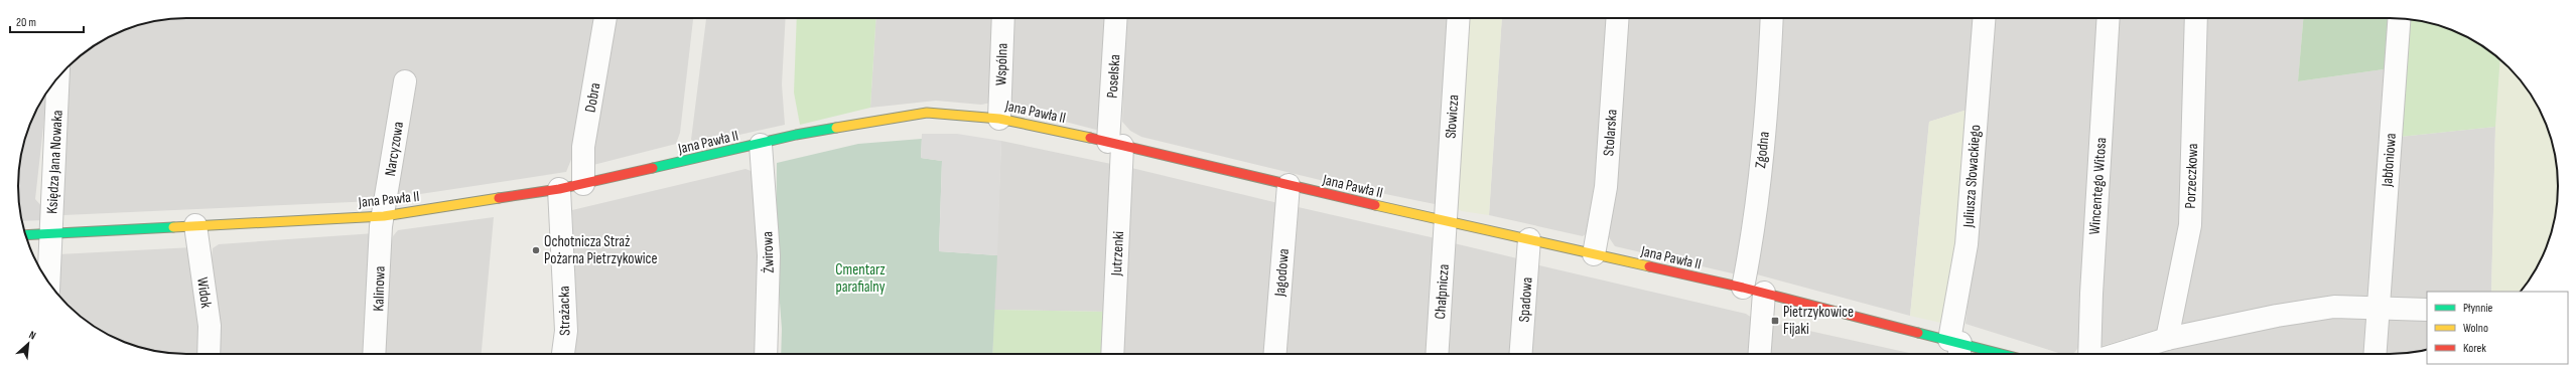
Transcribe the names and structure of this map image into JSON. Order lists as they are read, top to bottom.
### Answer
{
  "streets": {
    "street": [
      "Wspólna",
      "Poselska",
      "Dobra",
      "Jana Pawła II",
      "Słowicza",
      "Stolarska",
      "Narcyzowa",
      "Zgodna",
      "Jabłoniowa",
      "Księdza Jana Nowaka",
      "Juliusza Słowackiego",
      "Porzeczkowa",
      "Wincentego Witosa",
      "Żwirowa",
      "Jutrzenki",
      "Jagodowa",
      "Kalinowa",
      "Chałpnicza",
      "Widok",
      "Spadowa",
      "Strażacka"
    ]
  },
  "crossings": [
    ["Wspólna", "Jana Pawła II"],
    ["Poselska", "Jana Pawła II"],
    ["Poselska", "Jutrzenki"],
    ["Dobra", "Jana Pawła II"],
    ["Jana Pawła II", "Słowicza"],
    ["Jana Pawła II", "Stolarska"],
    ["Jana Pawła II", "Narcyzowa"],
    ["Jana Pawła II", "Zgodna"],
    ["Jana Pawła II", "Księdza Jana Nowaka"],
    ["Jana Pawła II", "Juliusza Słowackiego"],
    ["Jana Pawła II", "Żwirowa"],
    ["Jana Pawła II", "Jutrzenki"],
    ["Jana Pawła II", "Jagodowa"],
    ["Jana Pawła II", "Kalinowa"],
    ["Jana Pawła II", "Chałpnicza"],
    ["Jana Pawła II", "Widok"],
    ["Jana Pawła II", "Spadowa"],
    ["Jana Pawła II", "Strażacka"],
    ["Słowicza", "Chałpnicza"],
    ["Narcyzowa", "Kalinowa"]
  ],
  "parks": ["Cmentarz parafialny"],
  "places": {
    "other": ["Ochotnicza Straż Pożarna Pietrzykowice"],
    "transit": ["Pietrzykowice Fijaki"]
  },
  "legend": ["Płynnie", "Wolno", "Korek"],
  "scale_bar": "20 m",
  "north": "top right"
}
